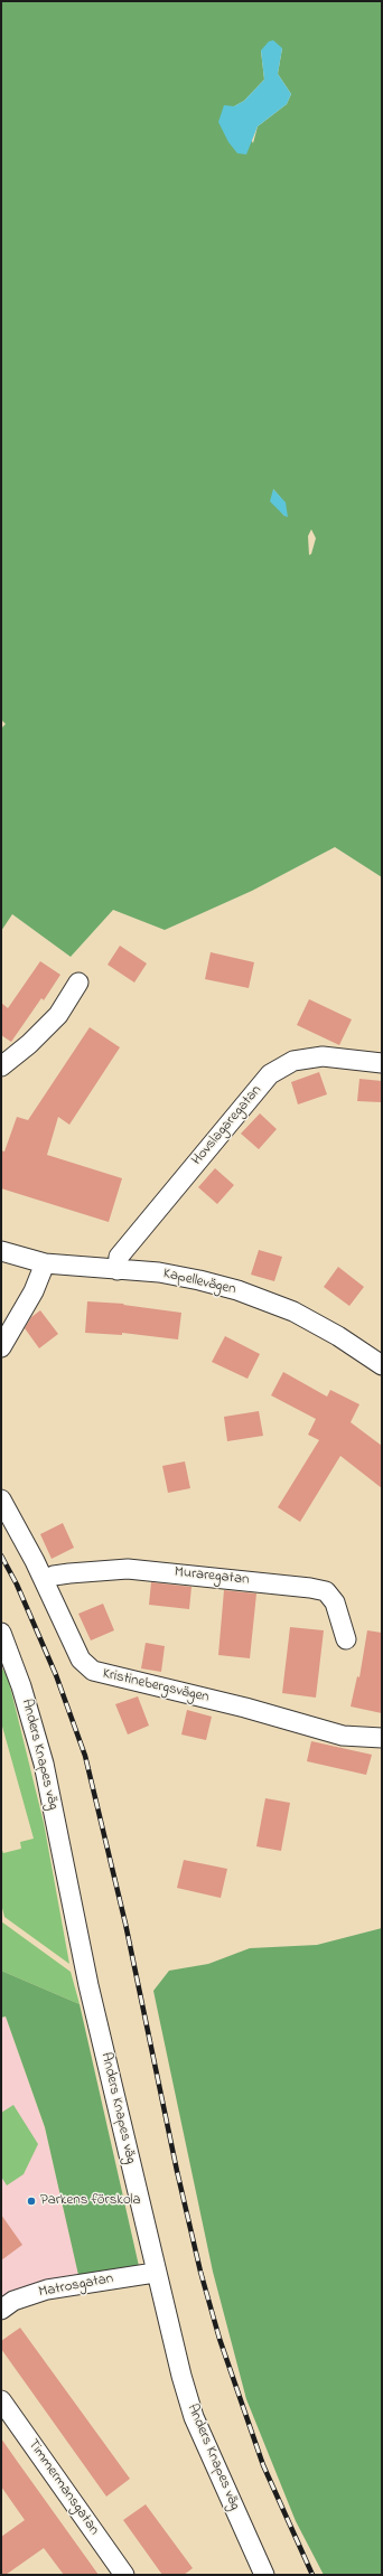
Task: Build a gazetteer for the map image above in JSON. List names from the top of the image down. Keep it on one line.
{"streets":{"street":["Hovslagaregatan","Kapellevägen","Muraregatan","Kristinebergsvägen","Anders Knapes väg","Matrosgatan","Timmermansgatan"]},"crossings":[["Hovslagaregatan","Kapellevägen"],["Muraregatan","Kristinebergsvägen"],["Anders Knapes väg","Matrosgatan"]],"places":["Parkens förskola"]}
